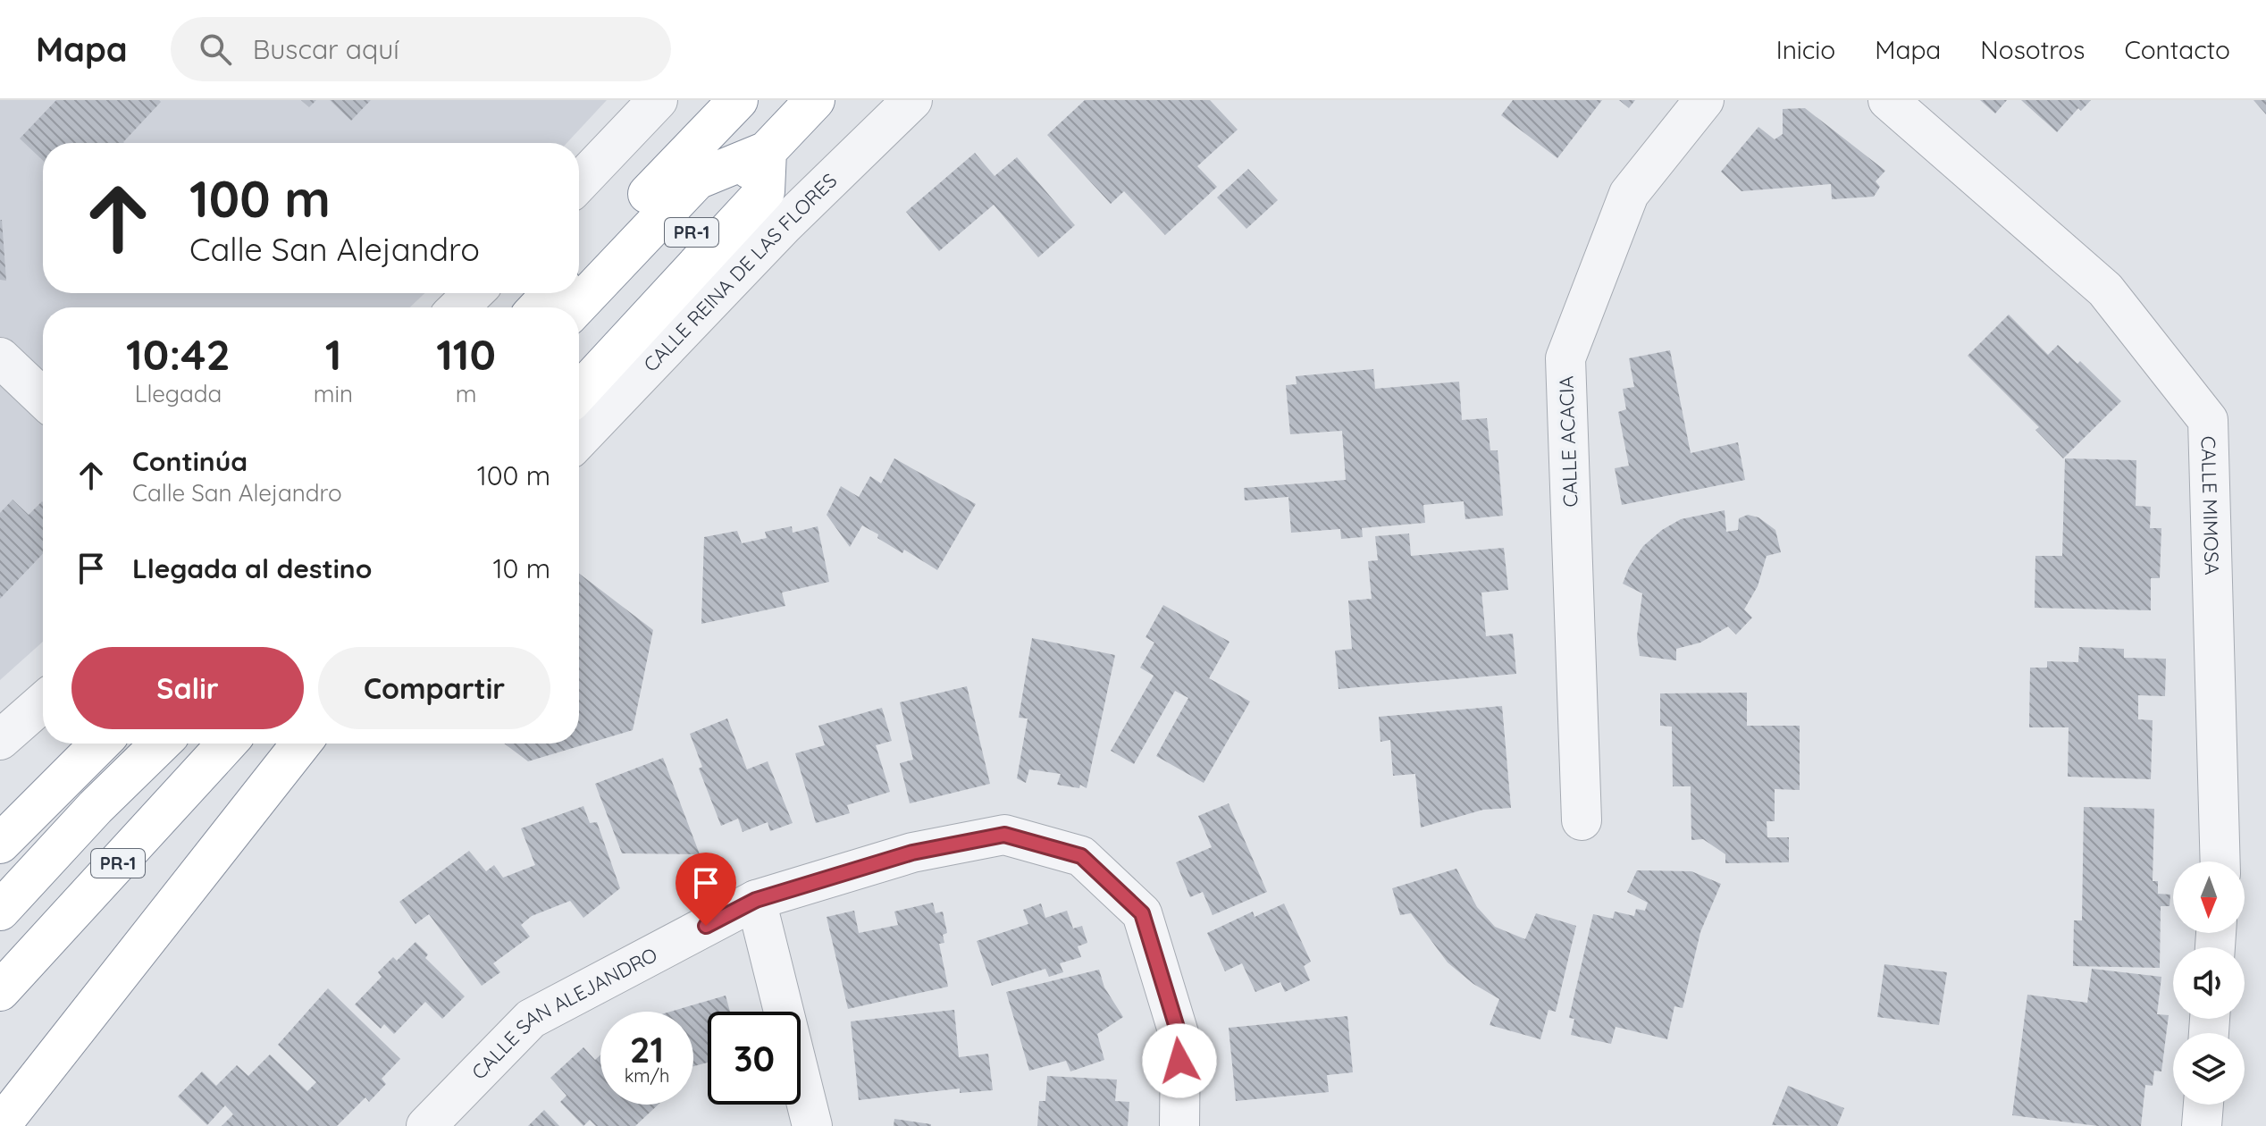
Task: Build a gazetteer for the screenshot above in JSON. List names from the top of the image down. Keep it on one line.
{"streets":{"highway":["PR-1"],"street":["CALLE REINA DE LAS FLORES","CALLE ACACIA","CALLE MIMOSA","CALLE SAN ALEJANDRO"]},"north":"bottom","page":{"header":"Mapa","search":"Buscar aquí","nav":["Inicio","Mapa","Nosotros","Contacto"],"turn":["100 m","Calle San Alejandro"],"eta":["10:42","Llegada","1","min","110","m"],"list":[{"name":"Continúa","note":"Calle San Alejandro","value":"100 m"},{"name":"Llegada al destino","value":"10 m"}],"buttons":["Salir","Compartir"],"speed":"21 km/h","limit":"30"}}
